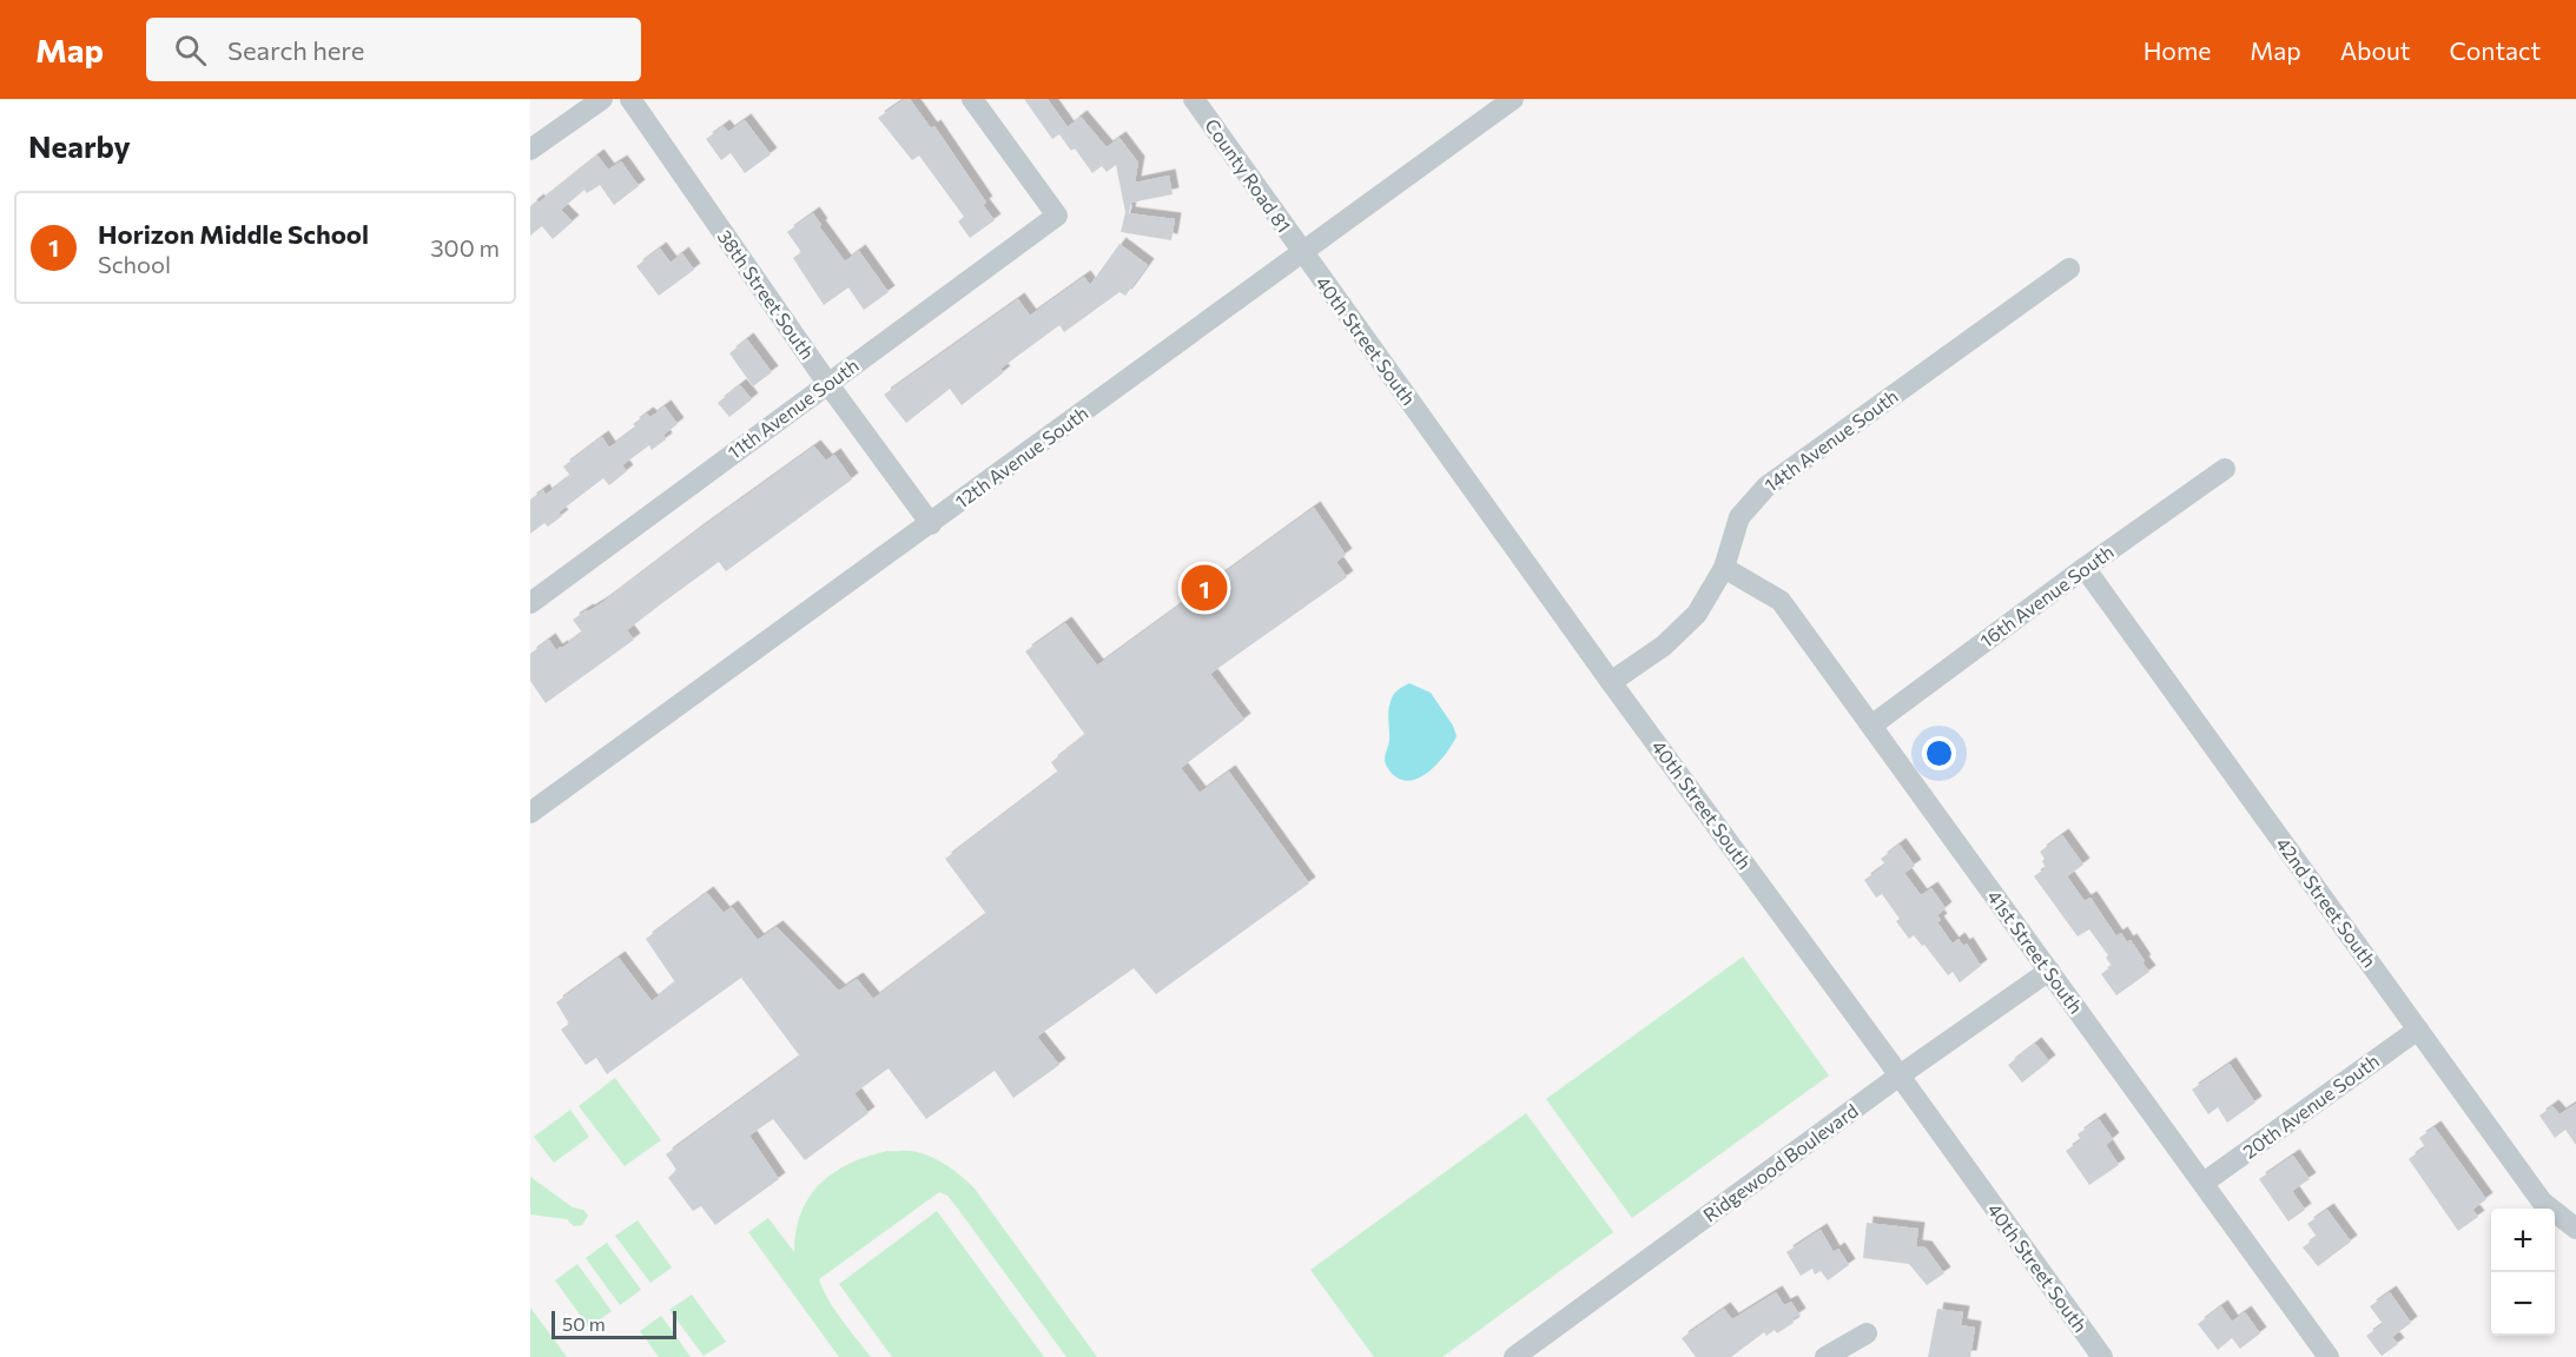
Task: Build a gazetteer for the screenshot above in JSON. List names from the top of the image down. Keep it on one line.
{"streets":{"street":["County Road 81","38th Street South","40th Street South","11th Avenue South","14th Avenue South","12th Avenue South","16th Avenue South","42nd Street South","41st Street South","20th Avenue South","Ridgewood Boulevard"]},"crossings":[["County Road 81","40th Street South"],["County Road 81","12th Avenue South"],["38th Street South","11th Avenue South"],["38th Street South","12th Avenue South"],["40th Street South","14th Avenue South"],["40th Street South","12th Avenue South"],["40th Street South","Ridgewood Boulevard"],["14th Avenue South","41st Street South"],["16th Avenue South","42nd Street South"],["16th Avenue South","41st Street South"],["42nd Street South","20th Avenue South"],["41st Street South","20th Avenue South"],["41st Street South","Ridgewood Boulevard"]],"scale_bar":"50 m","page":{"header":"Map","search":"Search here","nav":["Home","Map","About","Contact"],"heading":"Nearby","list":[{"mark":"1","name":"Horizon Middle School","note":"School","value":"300 m"}],"pins":"1","map_buttons":["+","−"],"scale":"50 m"}}
